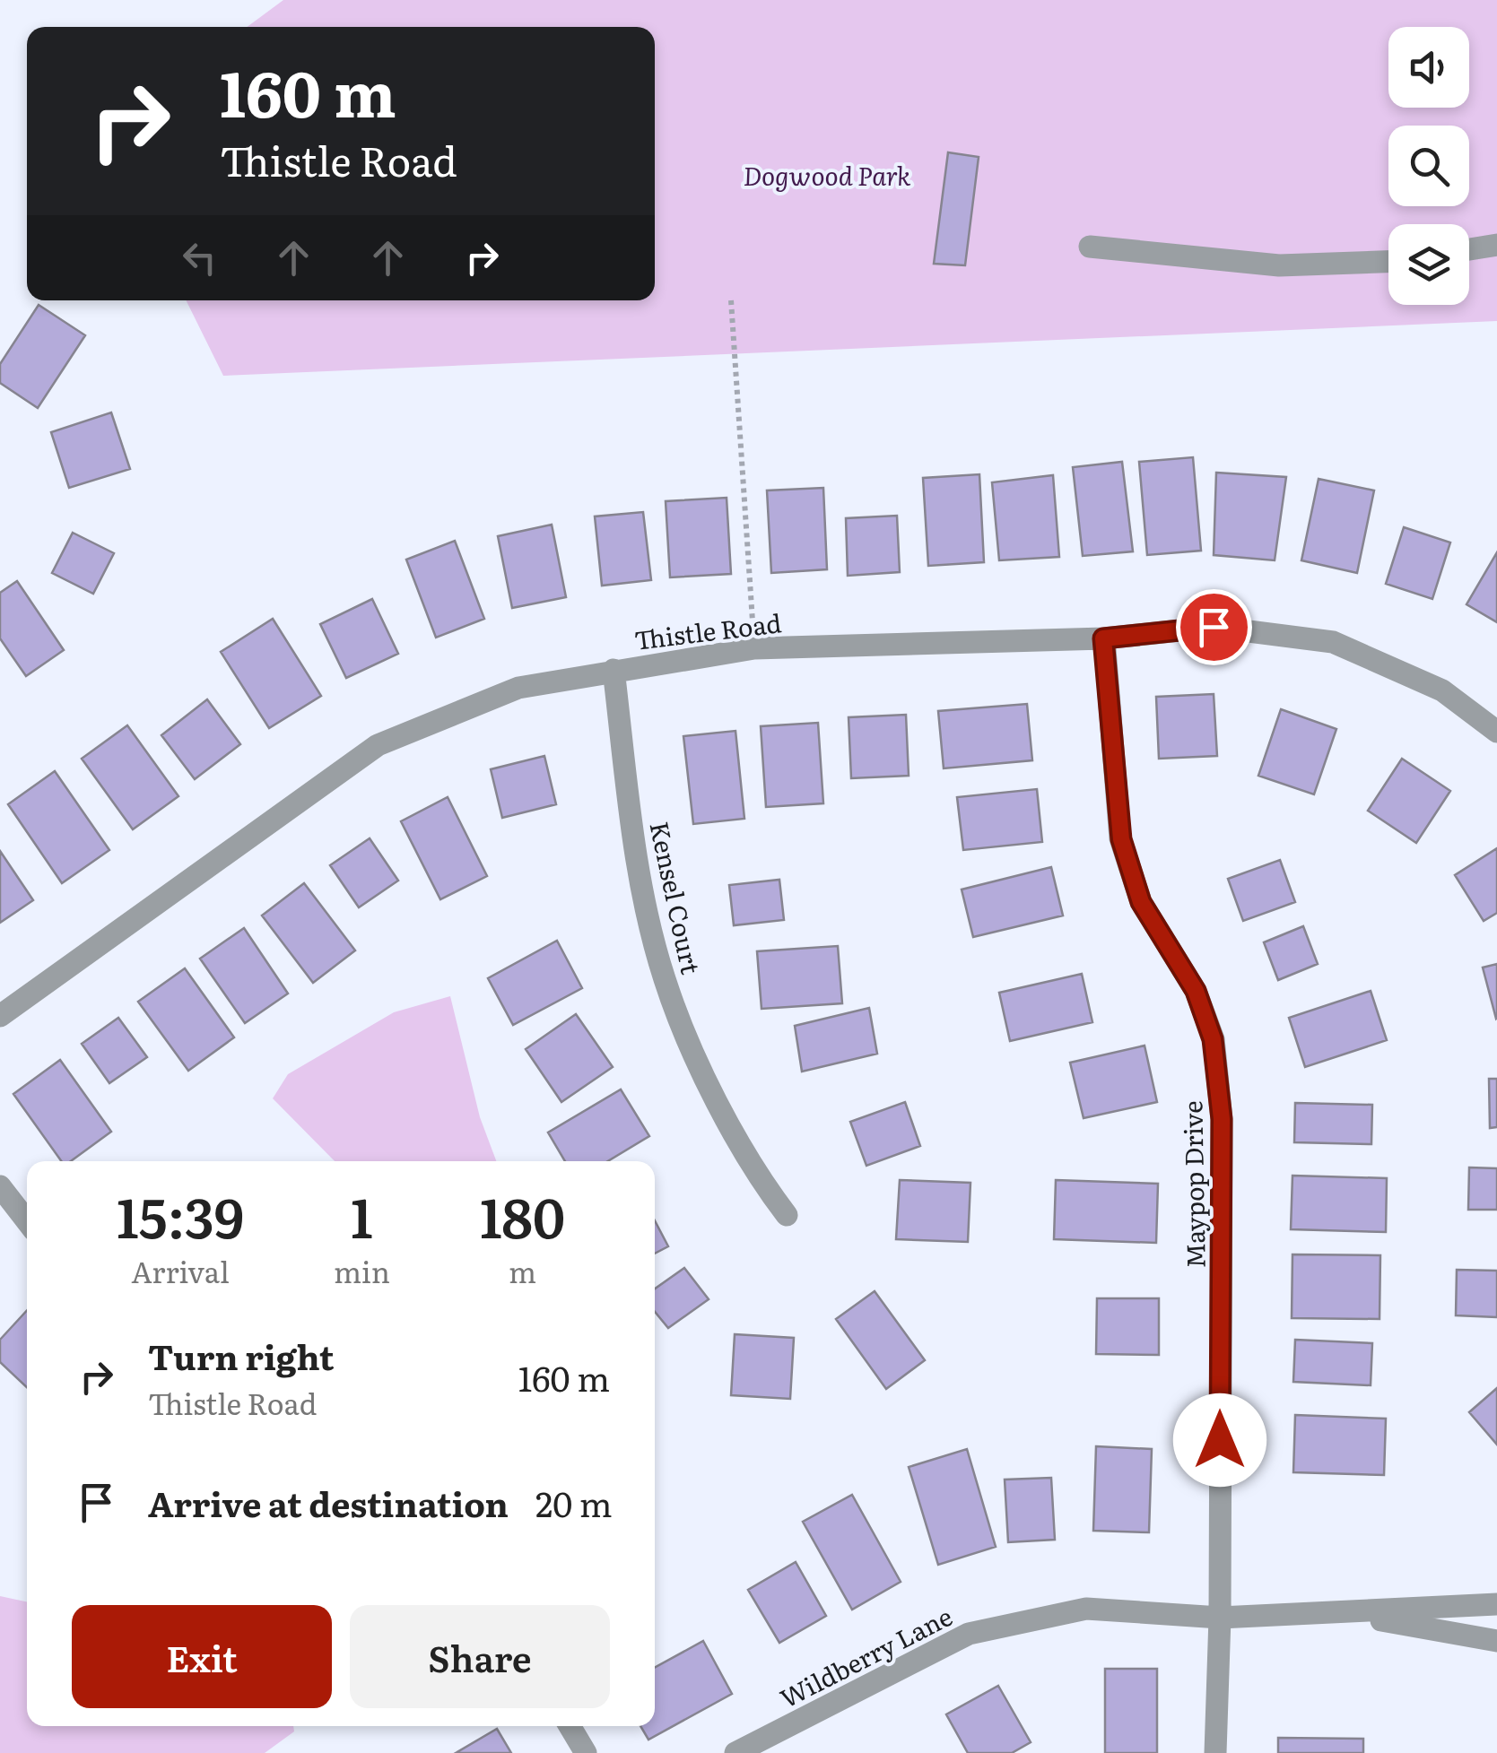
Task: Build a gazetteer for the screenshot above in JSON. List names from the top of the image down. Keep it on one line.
{"streets":{"street":["Thistle Road","Kensel Court","Maypop Drive","Wildberry Lane"]},"crossings":[["Thistle Road","Kensel Court"],["Thistle Road","Maypop Drive"],["Maypop Drive","Wildberry Lane"]],"parks":["Dogwood Park"],"page":{"turn":["160 m","Thistle Road"],"eta":["15:39","Arrival","1","min","180","m"],"list":[{"name":"Turn right","note":"Thistle Road","value":"160 m"},{"name":"Arrive at destination","value":"20 m"}],"buttons":["Exit","Share"]}}
